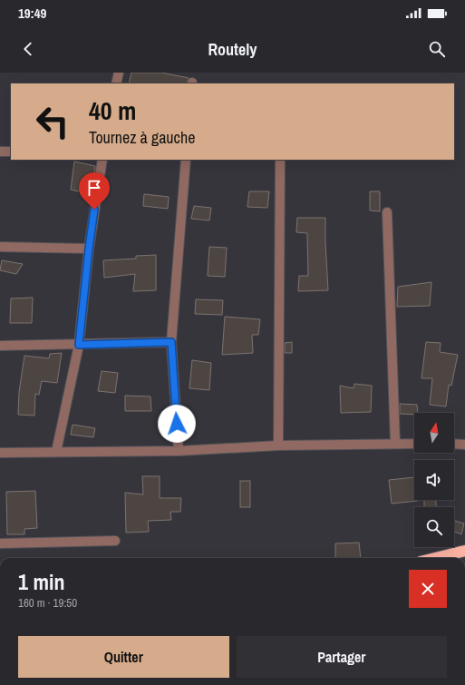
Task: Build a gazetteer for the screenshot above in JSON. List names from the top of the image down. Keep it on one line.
{"north":"top","page":{"status":"19:49","header":"Routely","turn":["40 m","Tournez à gauche"],"heading":["1 min","160 m · 19:50"],"buttons":["Quitter","Partager"]}}
